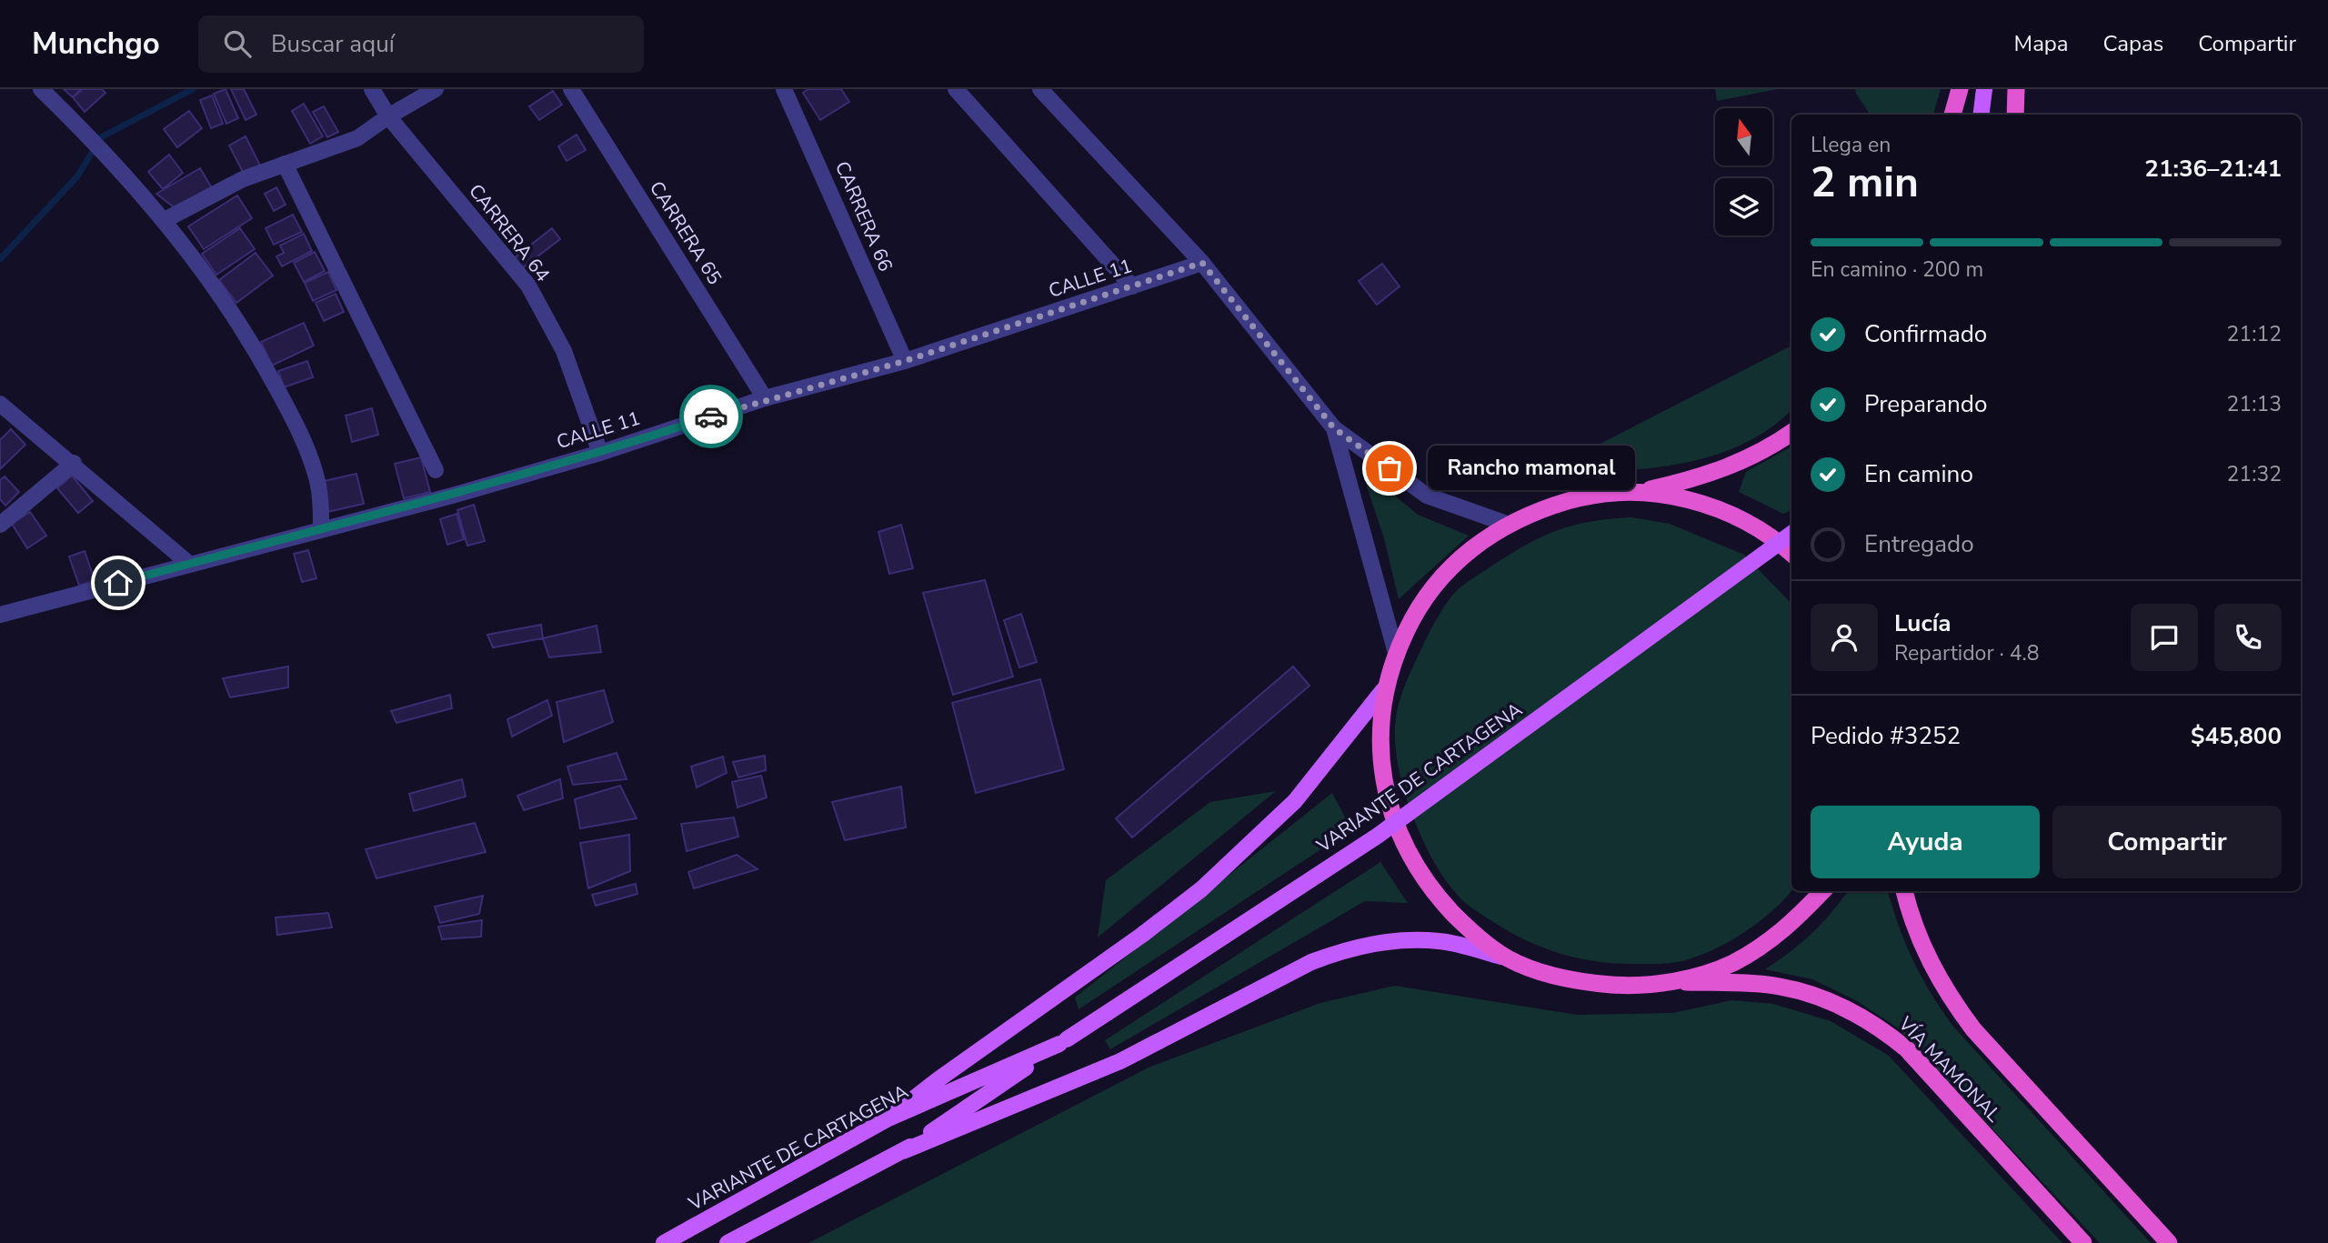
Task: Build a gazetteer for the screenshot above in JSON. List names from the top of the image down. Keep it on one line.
{"streets":{"highway":["VÍA MAMONAL"],"main road":["VARIANTE DE CARTAGENA"],"street":["CARRERA 66","CARRERA 64","CARRERA 65","CALLE 11"]},"crossings":[["CARRERA 66","CALLE 11"],["CARRERA 64","CALLE 11"],["CARRERA 65","CALLE 11"]],"places":["Rancho mamonal"],"north":"top","page":{"header":"Munchgo","search":"Buscar aquí","nav":["Mapa","Capas","Compartir"],"heading":["2 min","Llega en","21:36–21:41"],"panel":["Lucía","Repartidor · 4.8","Pedido #3252","$45,800"],"bar":"En camino · 200 m","list":[["Confirmado","21:12"],["Preparando","21:13"],["En camino","21:32"],"Entregado"],"bubble":"Rancho mamonal","buttons":["Ayuda","Compartir"]}}
